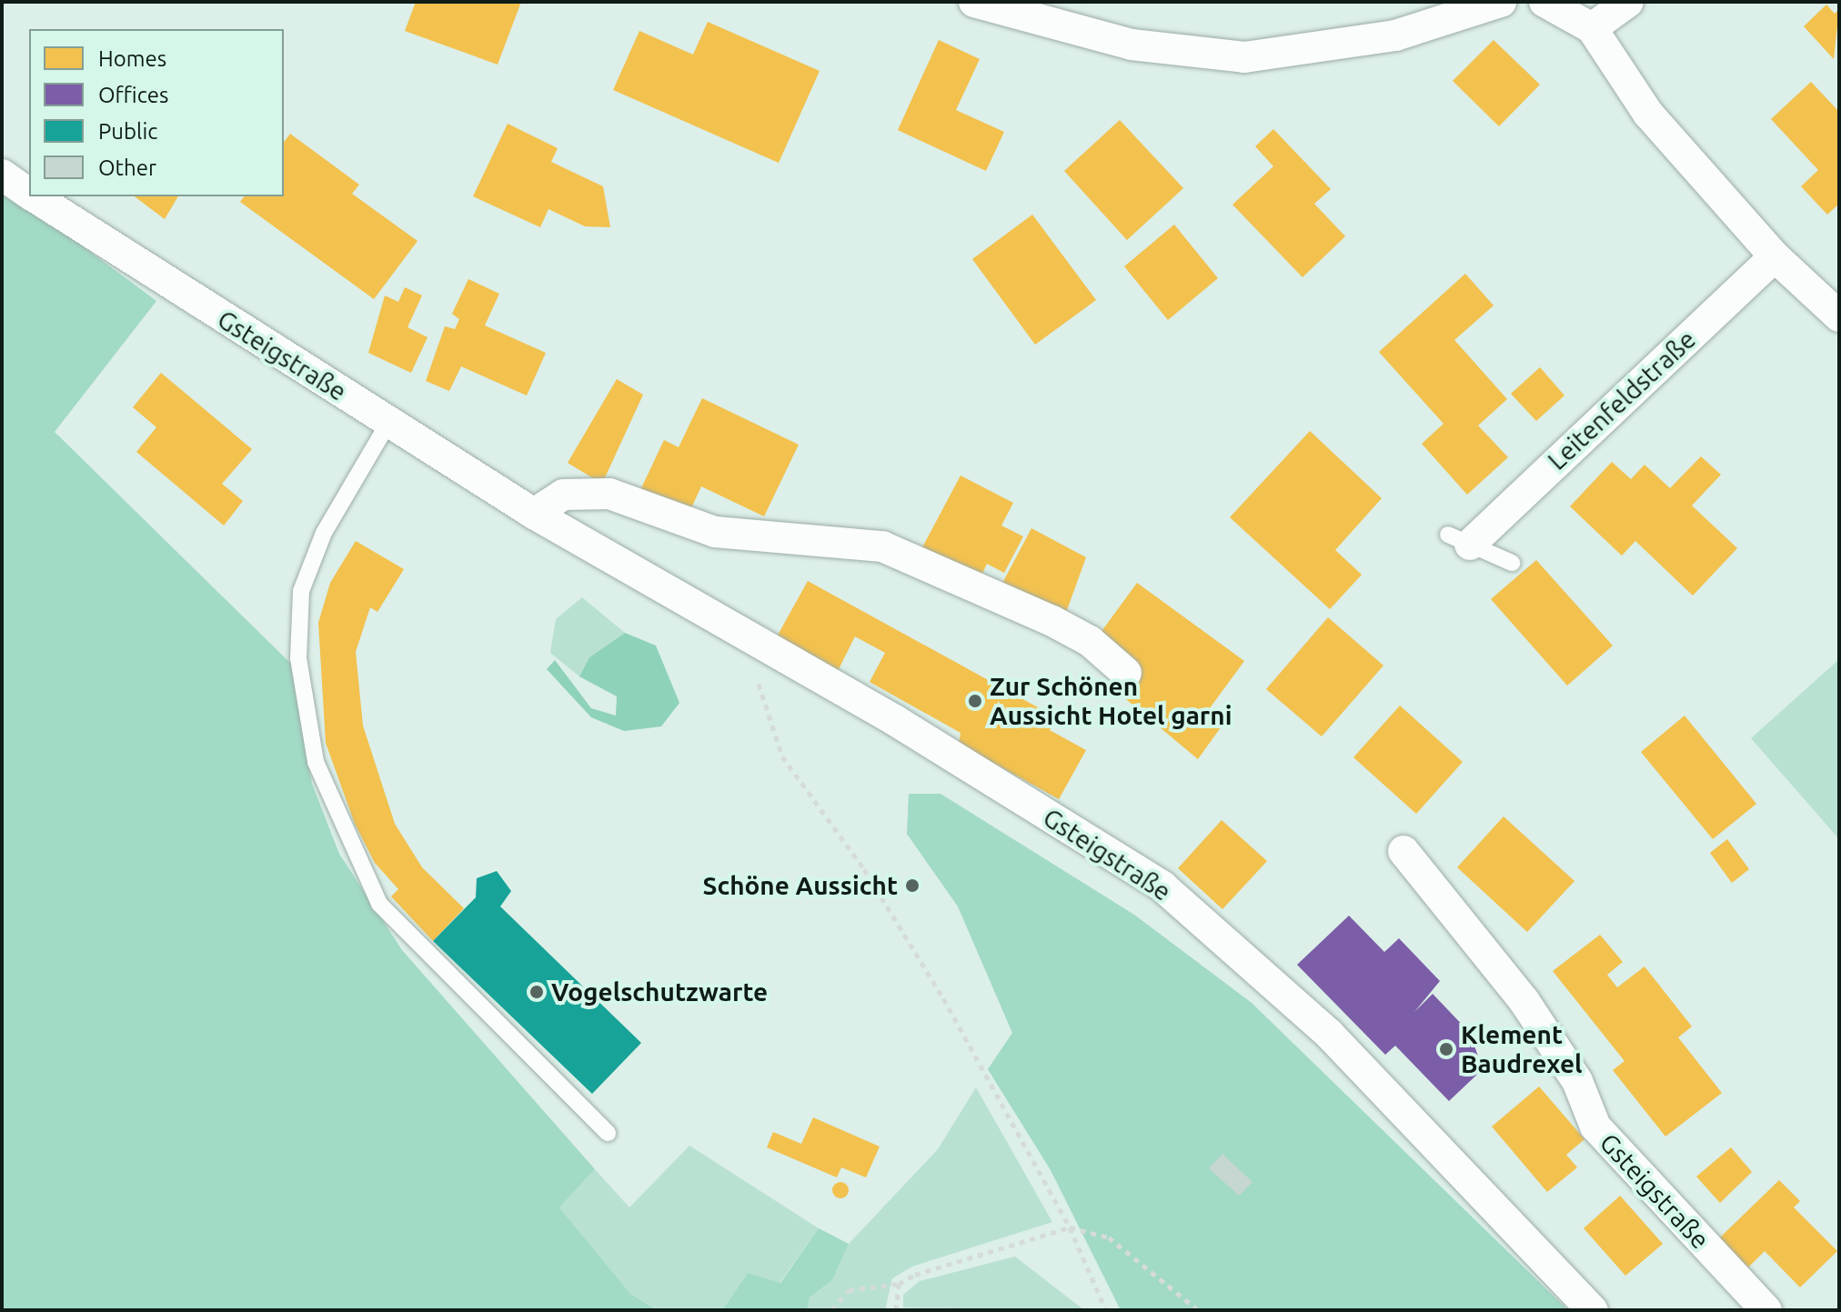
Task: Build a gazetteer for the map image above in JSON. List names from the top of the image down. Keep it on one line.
{"streets":{"street":["Gsteigstraße","Leitenfeldstraße"]},"places":["Zur Schönen Aussicht Hotel garni","Schöne Aussicht","Vogelschutzwarte","Klement Baudrexel"],"legend":["Homes","Offices","Public","Other"]}
